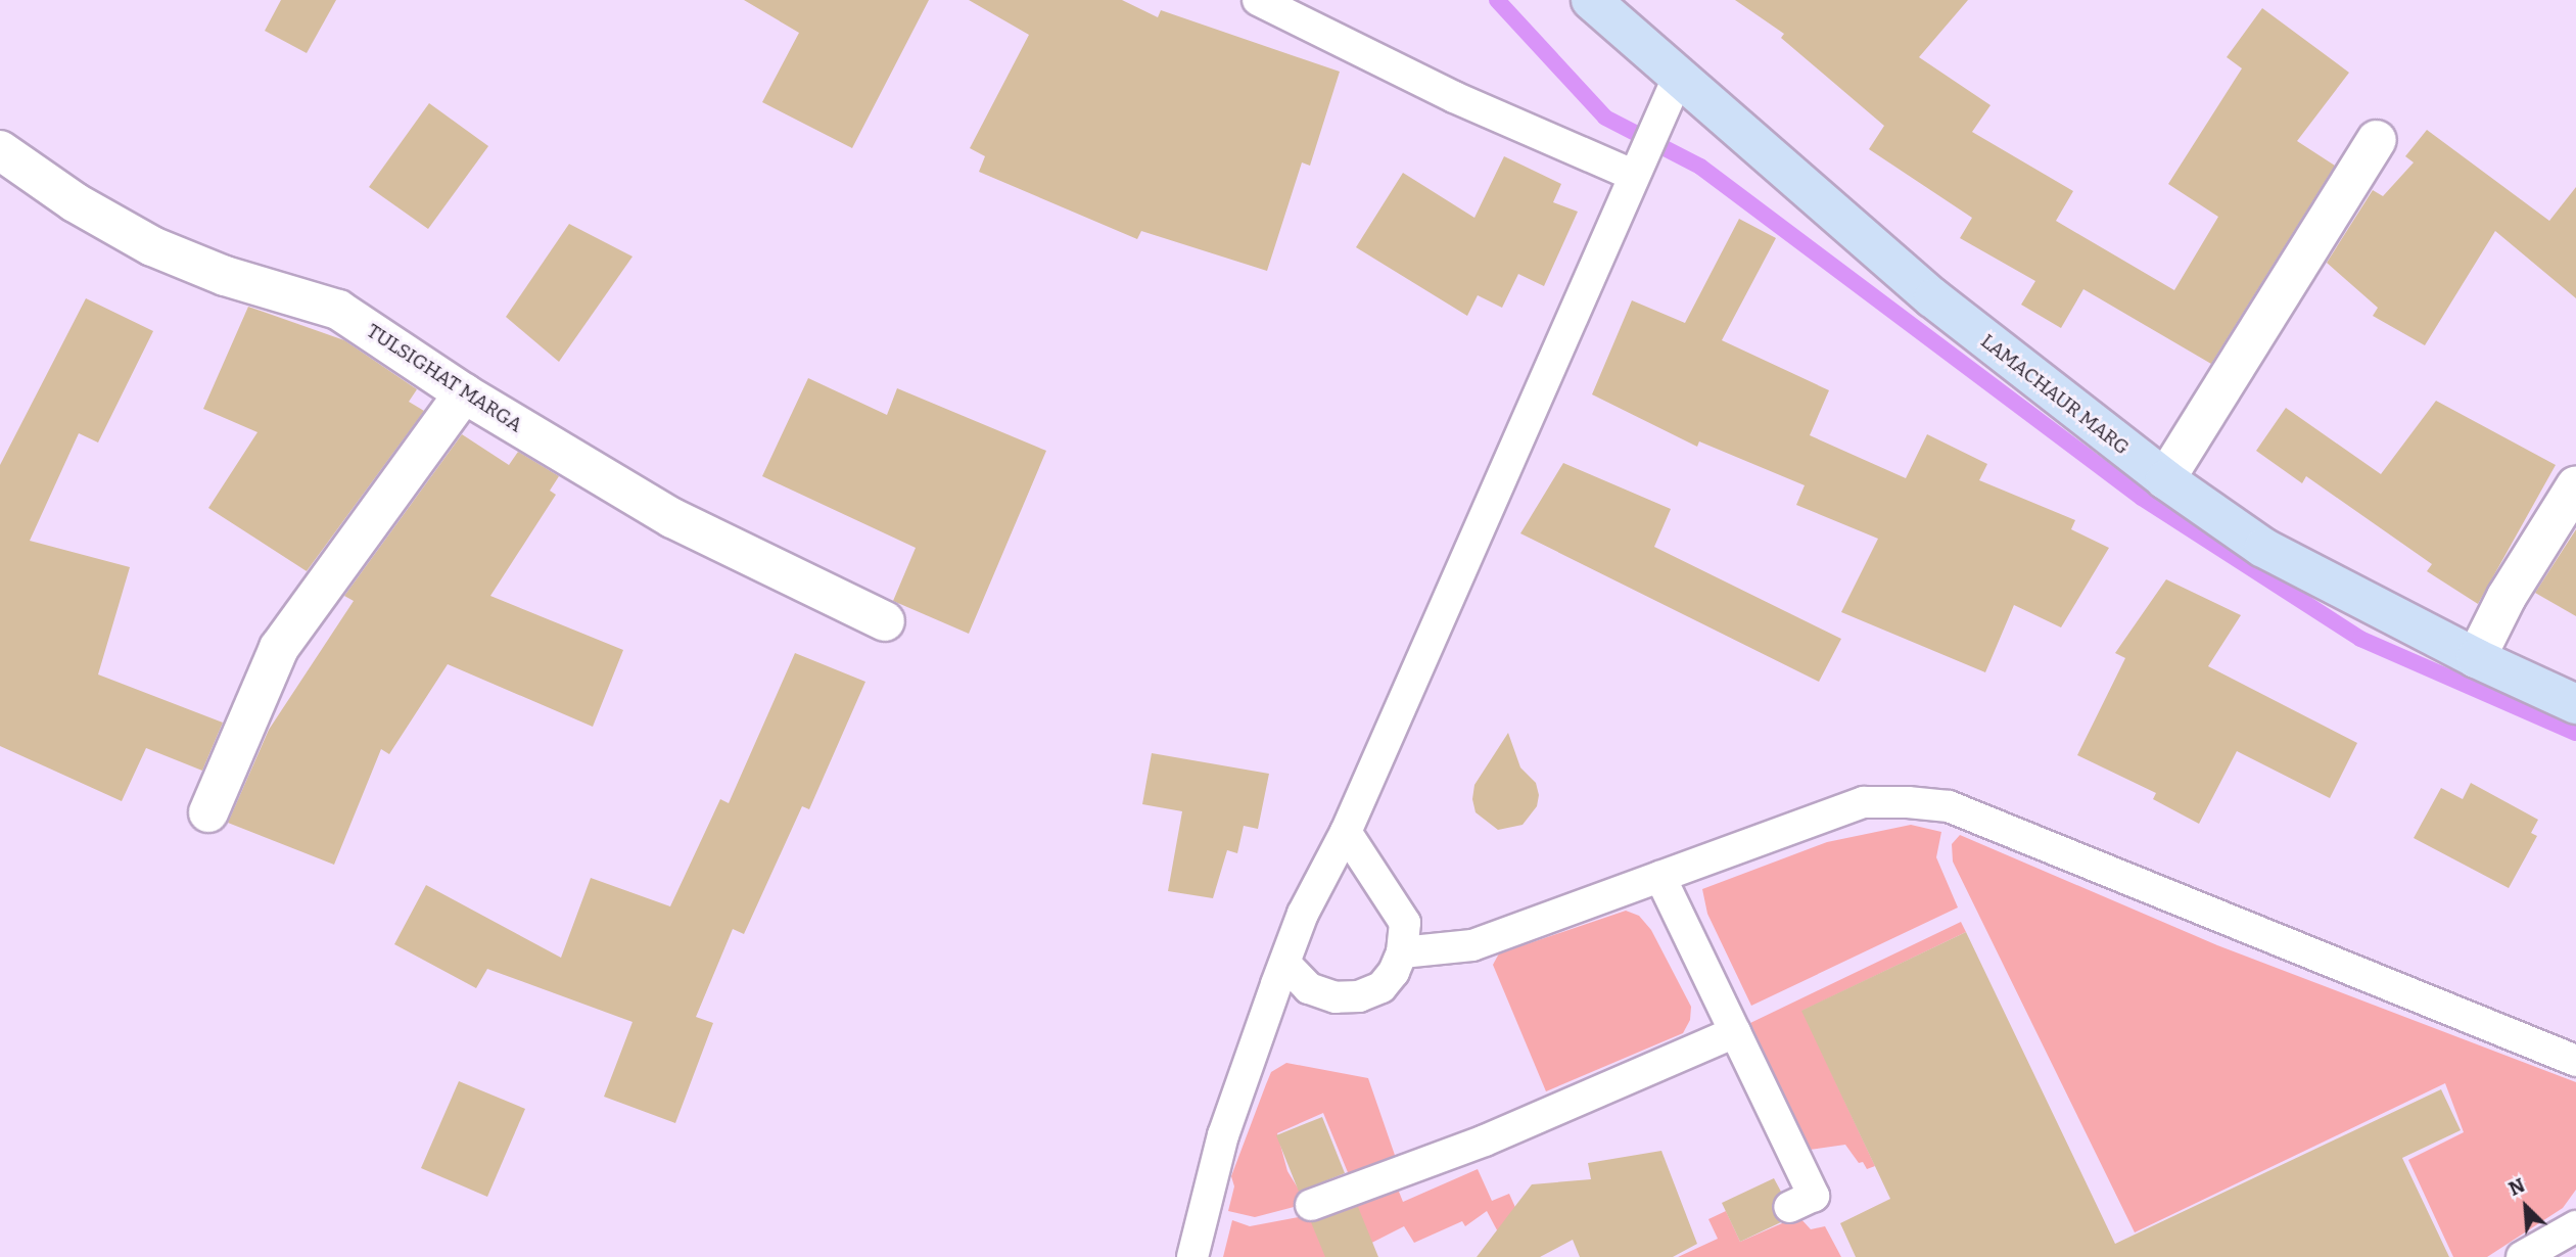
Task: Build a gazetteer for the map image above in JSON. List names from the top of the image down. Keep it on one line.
{"streets":{"main road":["LAMACHAUR MARG"],"street":["TULSIGHAT MARGA"]},"north":"top left"}
